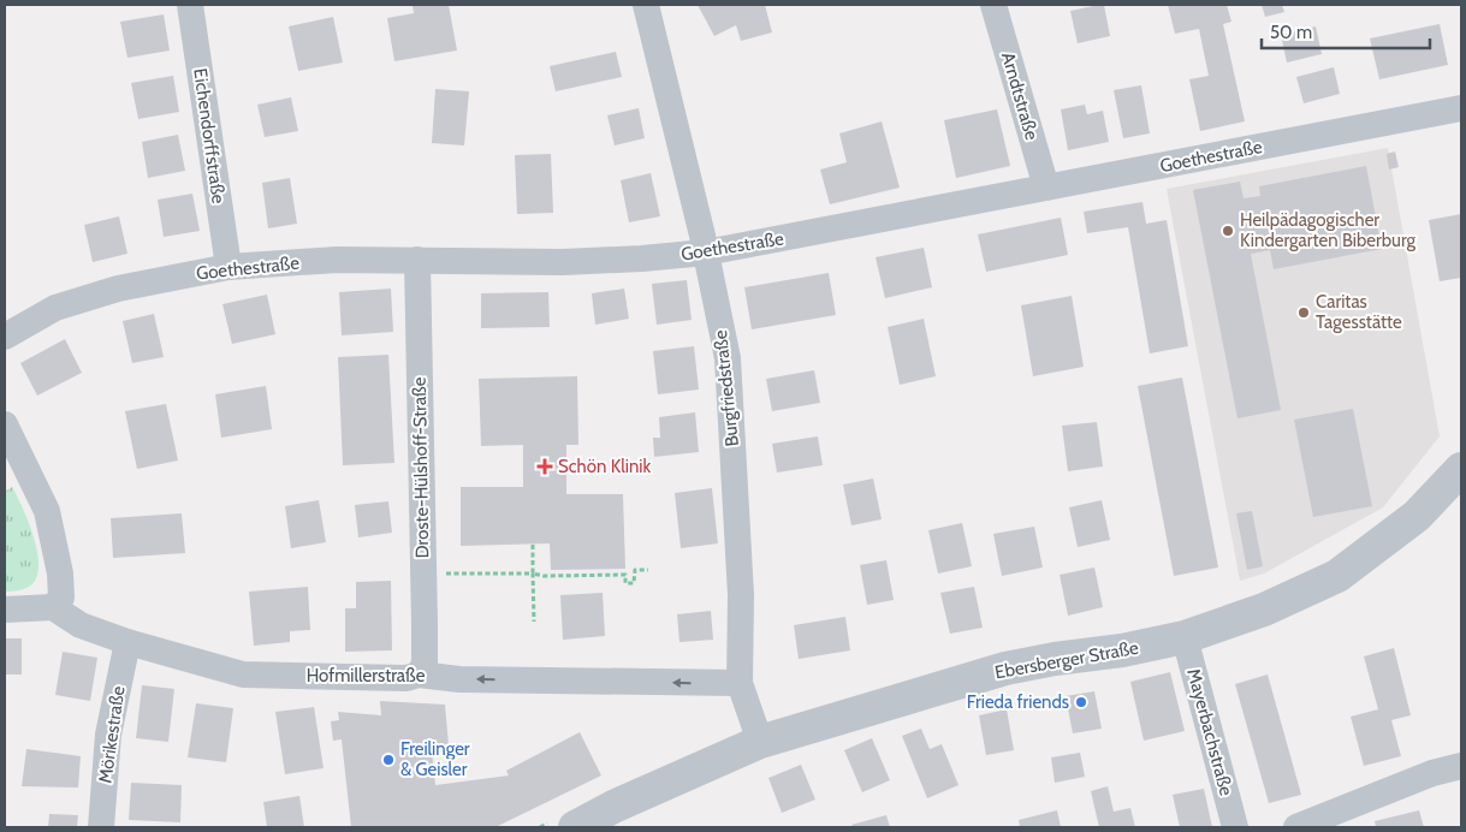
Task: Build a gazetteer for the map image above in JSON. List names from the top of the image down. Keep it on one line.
{"streets":{"street":["Arndtstraße","Eichendorffstraße","Goethestraße","Burgfriedstraße","Droste-Hülshoff-Straße","Ebersberger Straße","Hofmillerstraße","Mayerbachstraße","Mörikestraße"]},"crossings":[["Arndtstraße","Goethestraße"],["Eichendorffstraße","Goethestraße"],["Goethestraße","Burgfriedstraße"],["Goethestraße","Droste-Hülshoff-Straße"],["Burgfriedstraße","Ebersberger Straße"],["Burgfriedstraße","Hofmillerstraße"],["Droste-Hülshoff-Straße","Hofmillerstraße"],["Ebersberger Straße","Mayerbachstraße"],["Hofmillerstraße","Mörikestraße"]],"one_way":["Hofmillerstraße"],"places":{"other":["Heilpädagogischer Kindergarten Biberburg","Caritas Tagesstätte","Frieda friends","Freilinger & Geisler"],"health":["Schön Klinik"]},"scale_bar":"50 m"}
